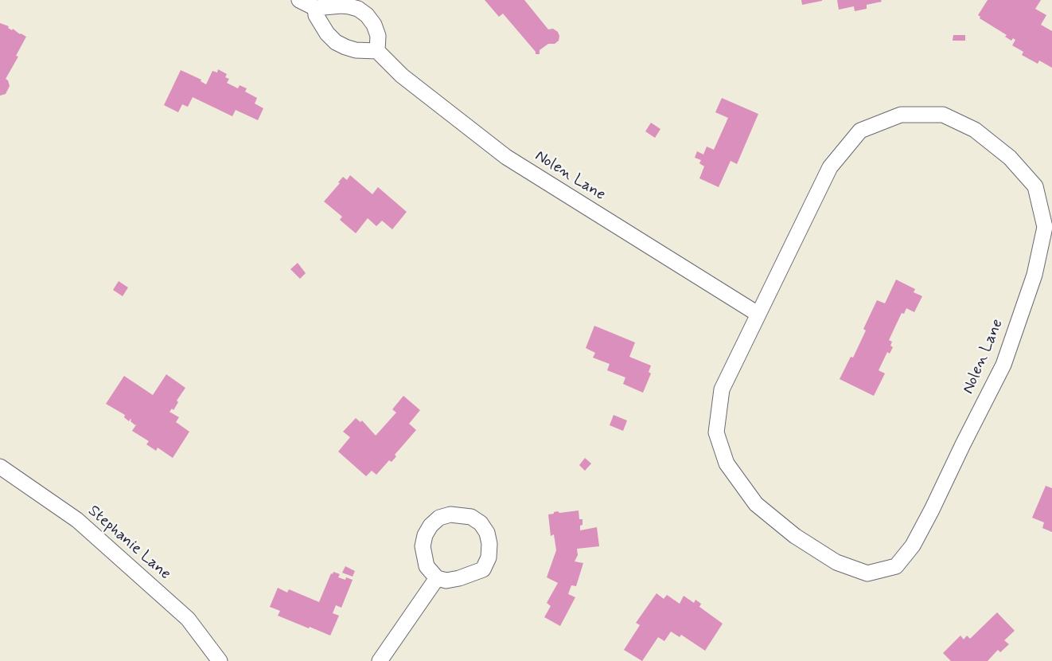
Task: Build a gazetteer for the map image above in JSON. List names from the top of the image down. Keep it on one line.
{"streets":{"street":["Nolen Lane","Stephanie Lane"]}}
